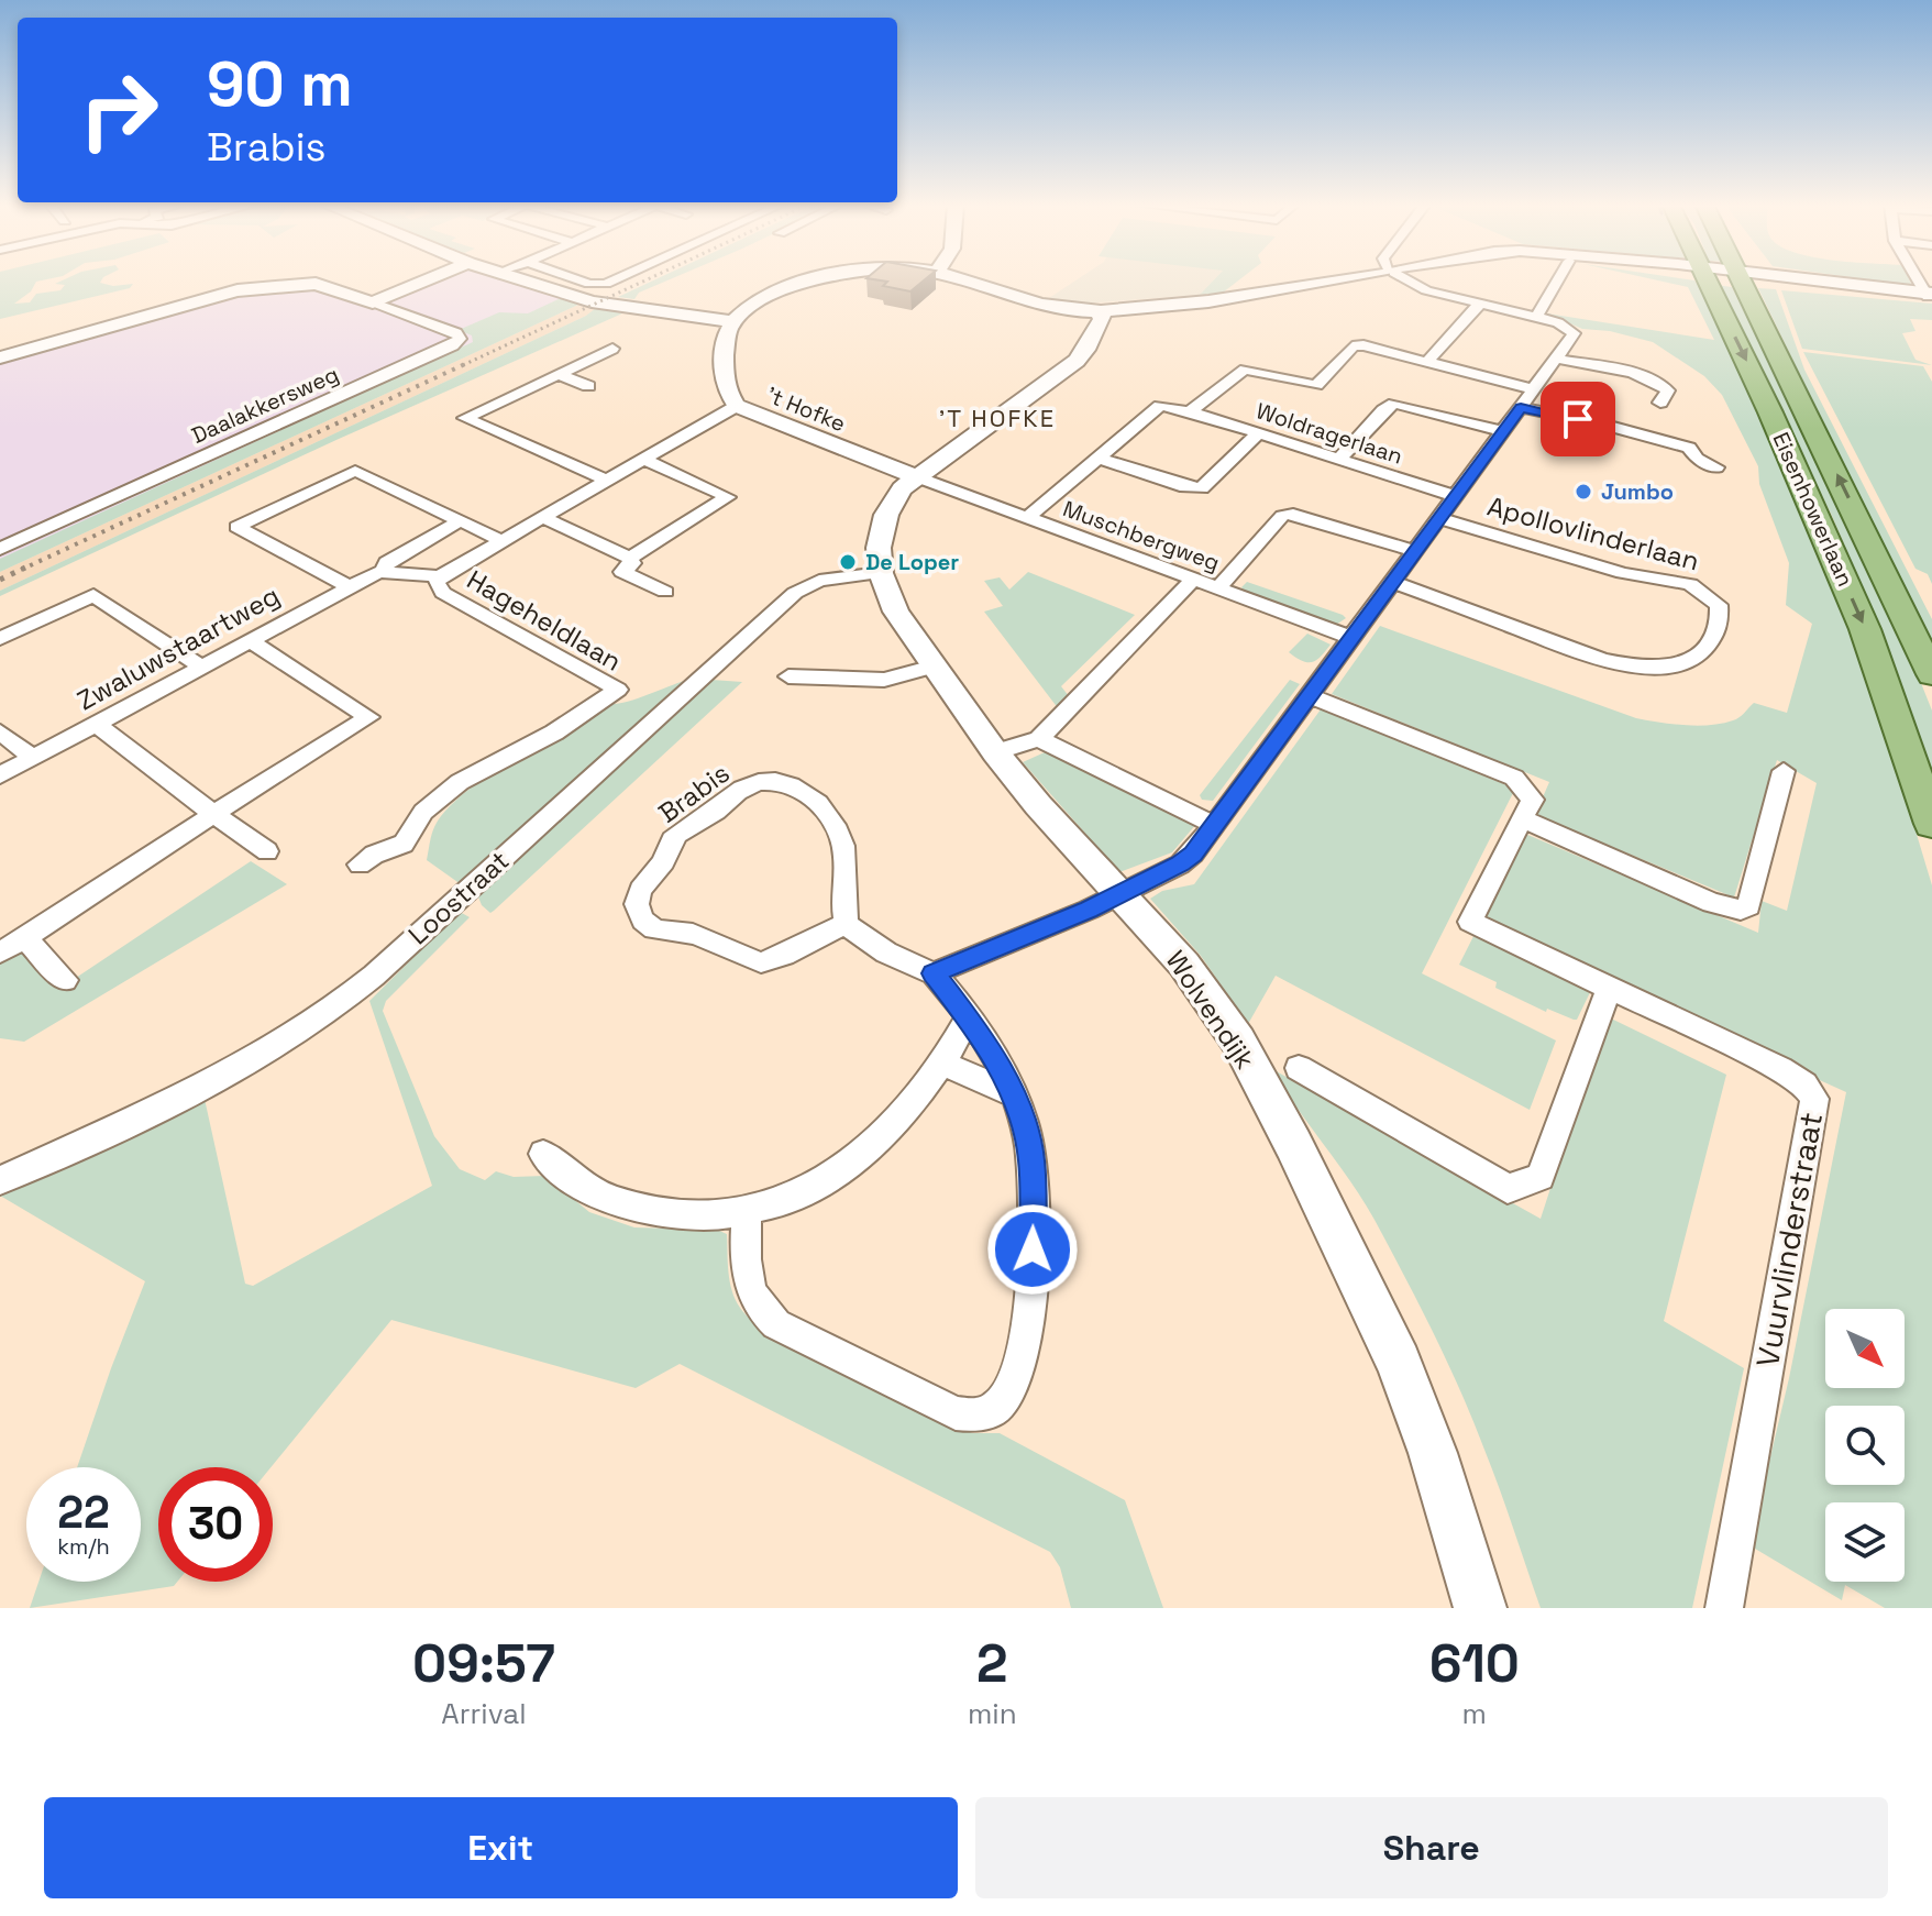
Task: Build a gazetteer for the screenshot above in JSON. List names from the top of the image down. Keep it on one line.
{"streets":{"main road":["Eisenhowerlaan"],"street":["Daalakkersweg","'t Hofke","Woldragerlaan","Apollovlinderlaan","Muschbergweg","Hageheldlaan","Zwaluwstaartweg","Brabis","Loostraat","Wolvendijk","Vuurvlinderstraat"]},"crossings":[["'t Hofke","Muschbergweg"],["'t Hofke","Hageheldlaan"],["'t Hofke","Wolvendijk"],["Muschbergweg","Wolvendijk"],["Loostraat","Wolvendijk"]],"districts":["'T HOFKE"],"places":["Jumbo","De Loper"],"north":"bottom right","page":{"turn":["90 m","Brabis"],"speed":"22 km/h","limit":"30","eta":["09:57","Arrival","2","min","610","m"],"buttons":["Exit","Share"]}}
